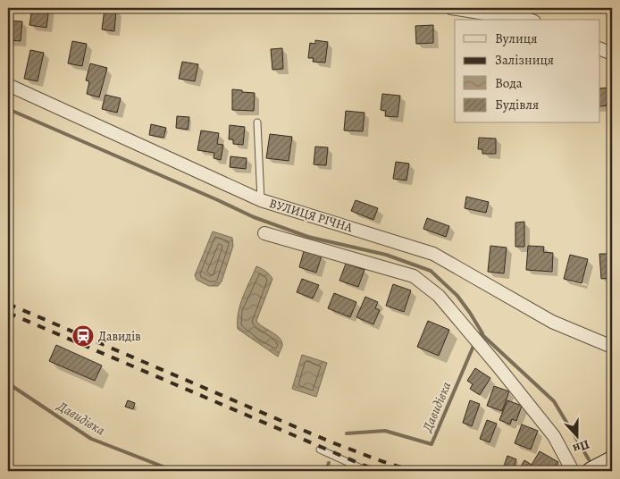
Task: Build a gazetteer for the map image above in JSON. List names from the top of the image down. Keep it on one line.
{"streets":{"street":["ВУЛИЦЯ РІЧНА"]},"water":["Давидівка"],"places":{"station":["Давидів"]},"legend":["Вулиця","Залізниця","Вода","Будівля"],"north":"bottom"}
